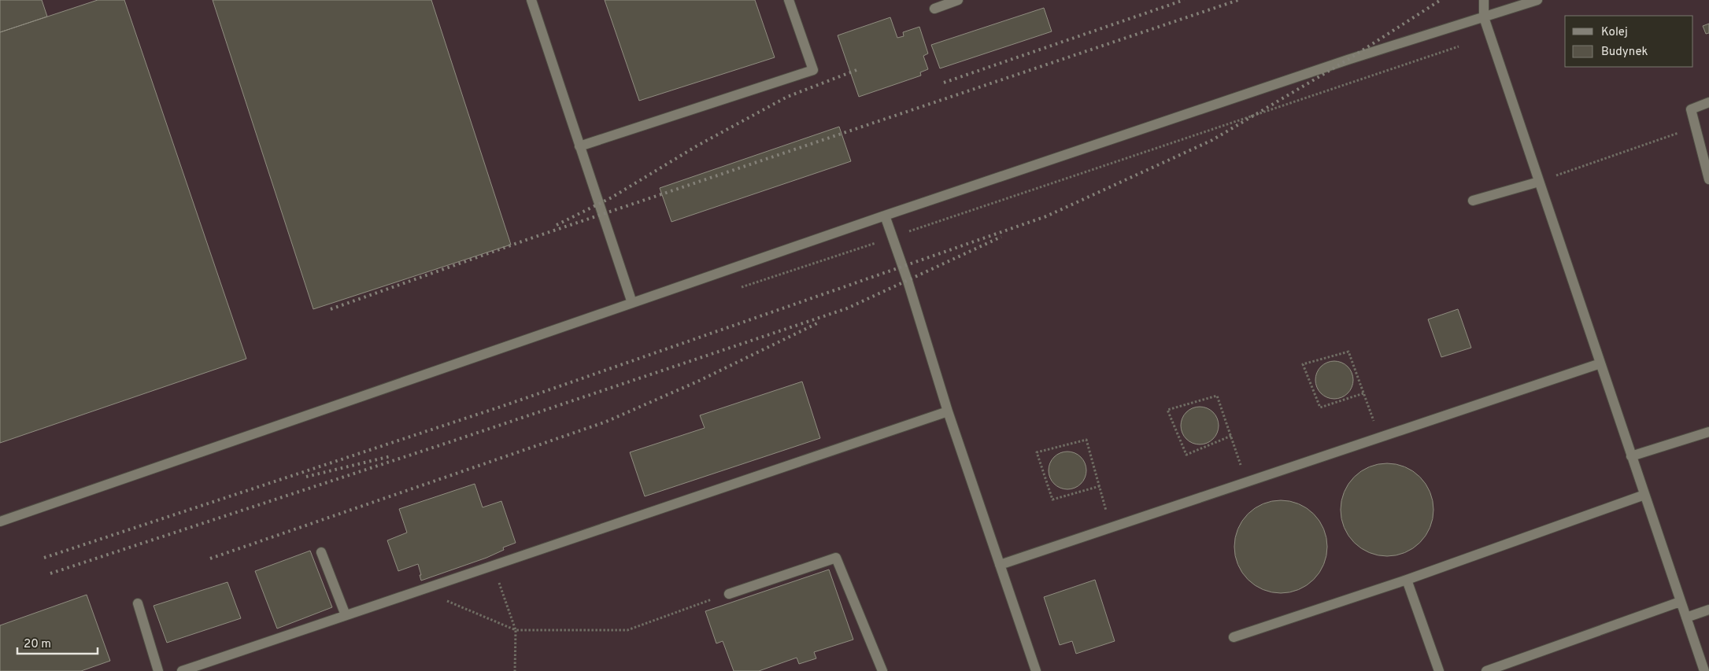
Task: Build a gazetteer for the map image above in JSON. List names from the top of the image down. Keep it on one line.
{"legend":["Kolej","Budynek"],"scale_bar":"20 m"}
